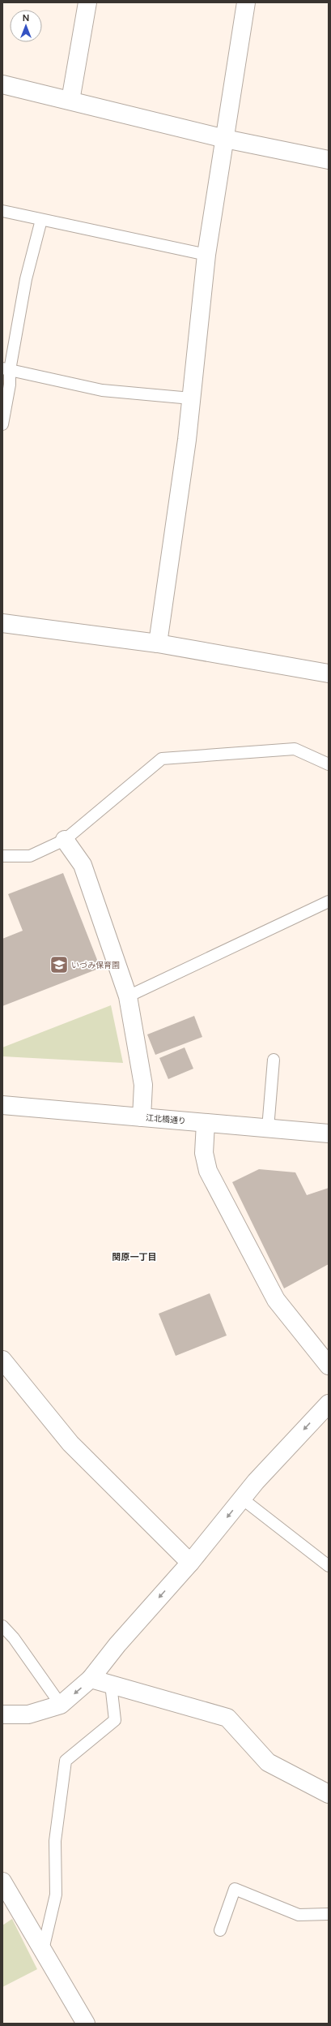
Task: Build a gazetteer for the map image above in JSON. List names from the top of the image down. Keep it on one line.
{"streets":{"street":["江北橋通り"]},"districts":["関原一丁目"],"places":{"school or university":["いづみ保育園"]},"north":"top"}
